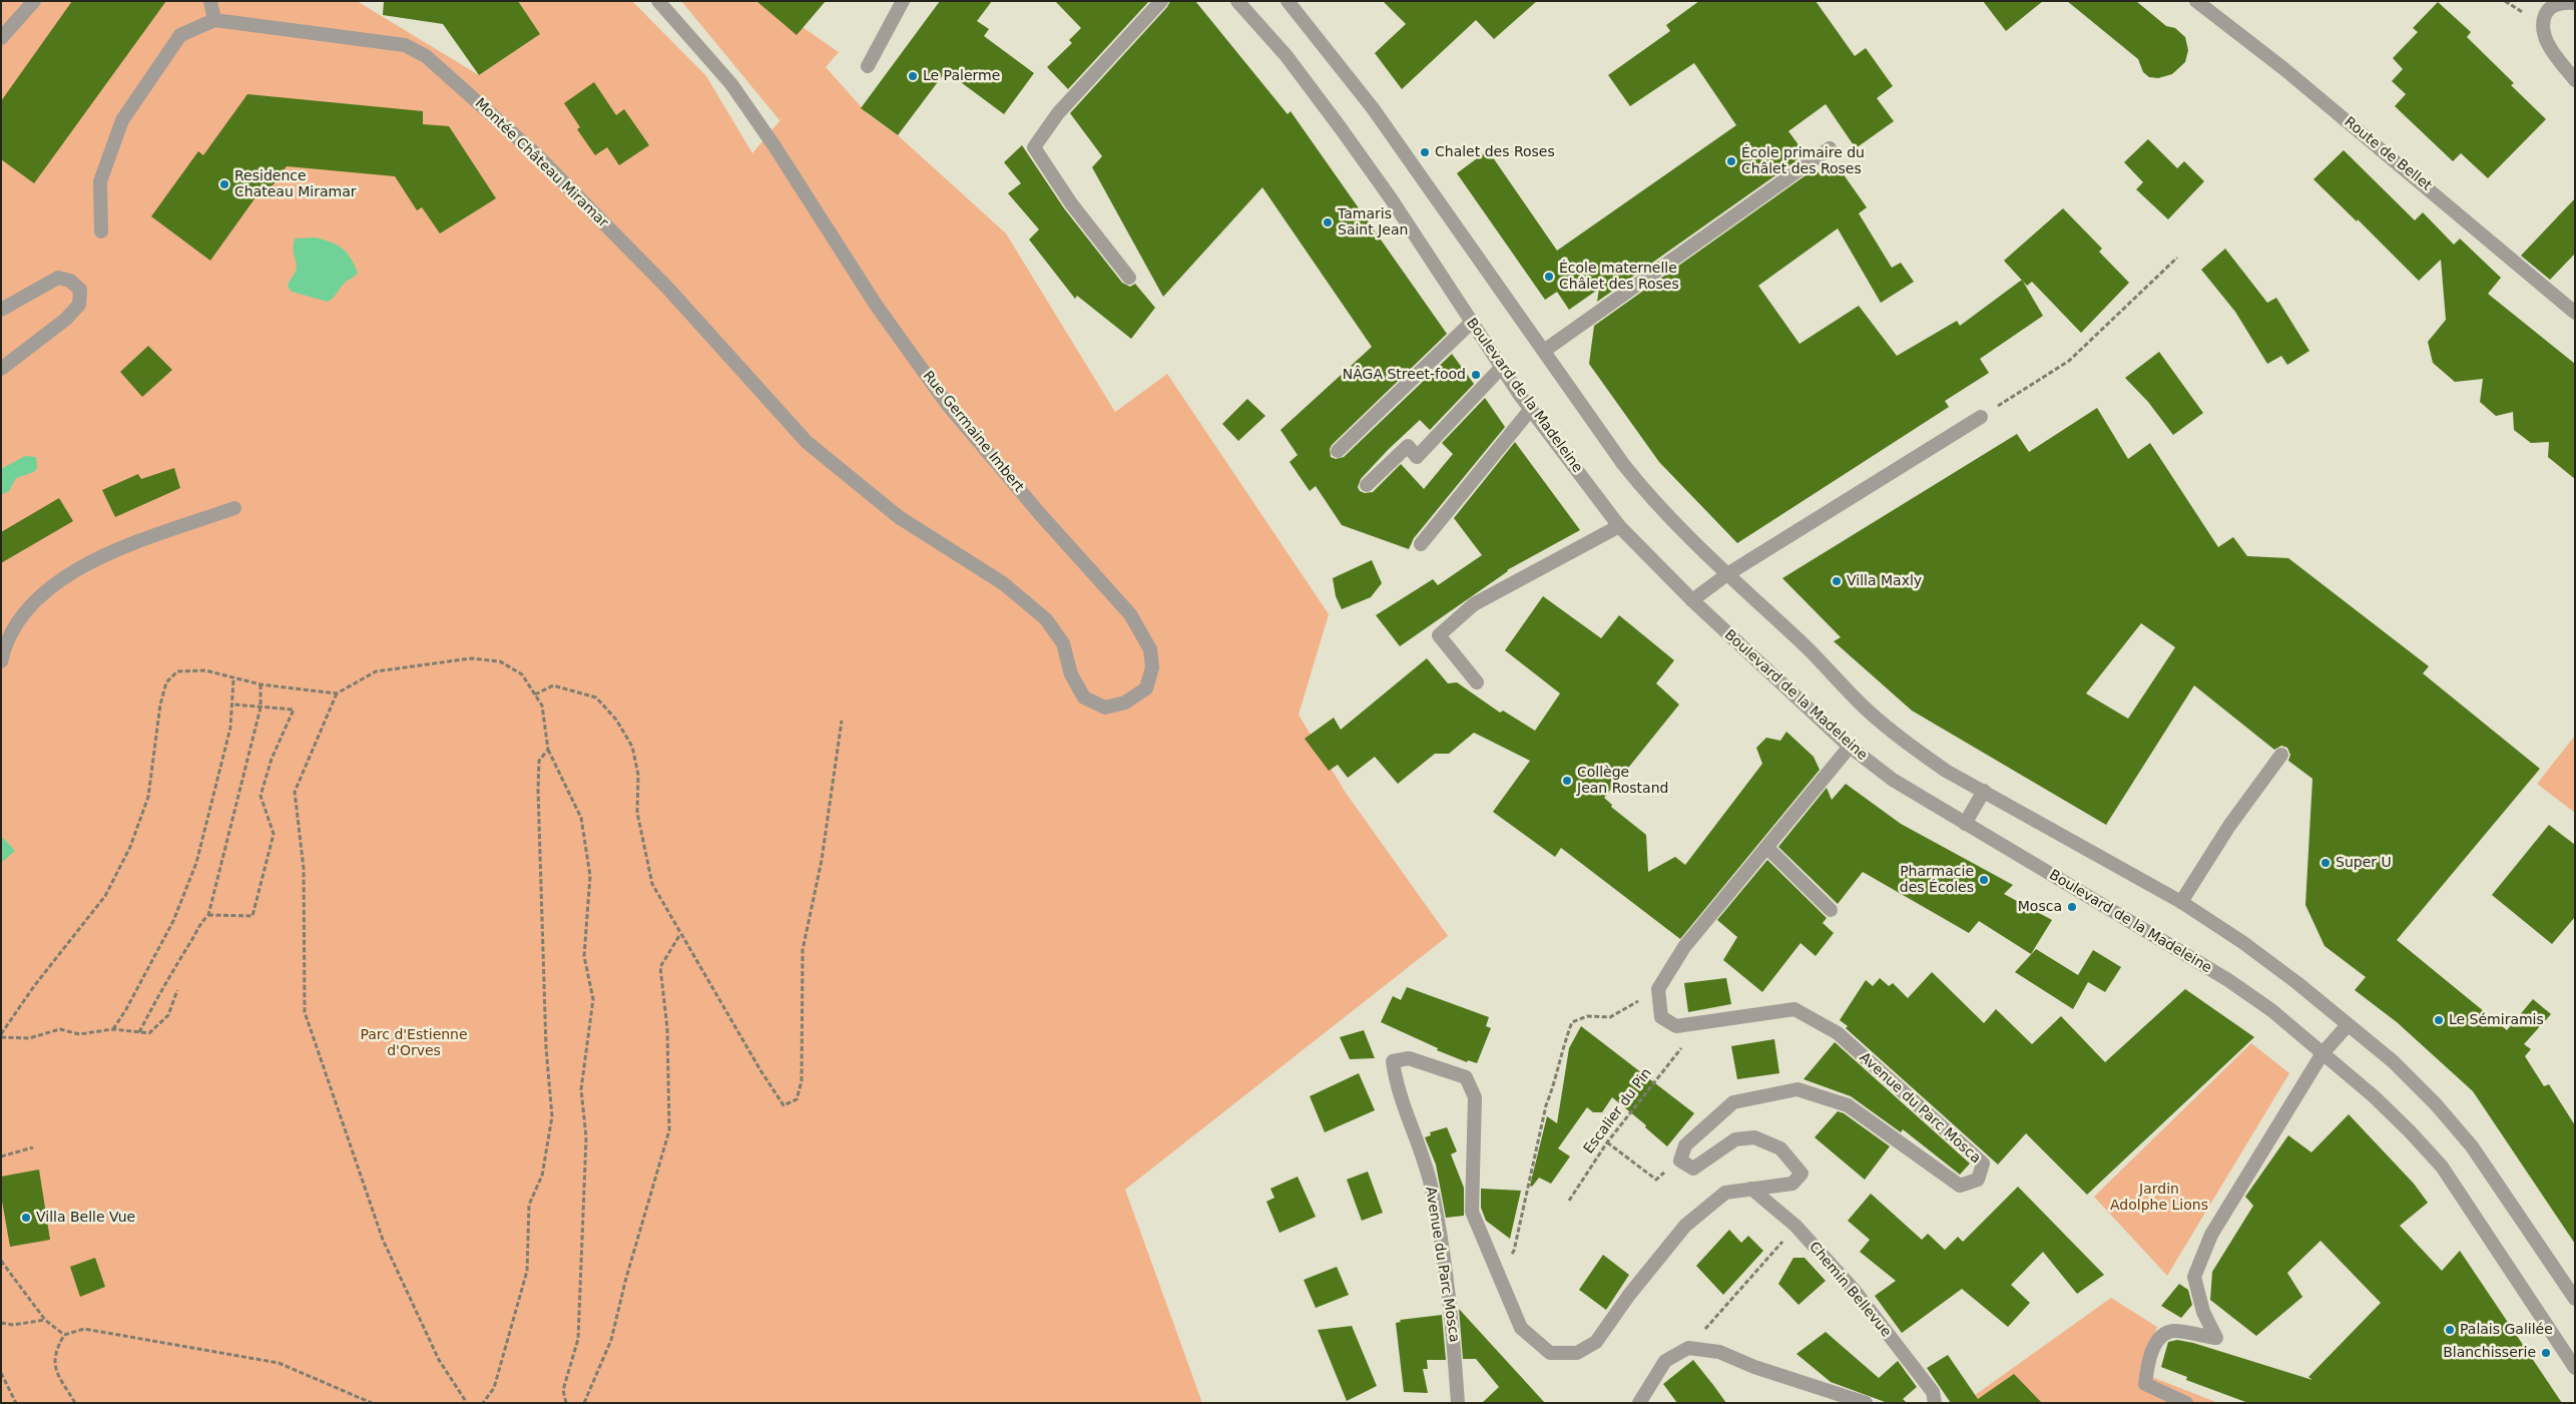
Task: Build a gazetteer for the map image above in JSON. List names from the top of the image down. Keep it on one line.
{"streets":{"street":["Route de Bellet","Montée Château Miramar","Boulevard de la Madeleine","Rue Germaine Imbert","Avenue du Parc Mosca","Chemin Bellevue"],"path":["Escalier du Pin"]},"crossings":[["Montée Château Miramar","Rue Germaine Imbert"],["Avenue du Parc Mosca","Chemin Bellevue"]],"parks":["Parc d'Estienne d'Orves","Jardin Adolphe Lions"],"places":["Le Palerme","Chalet des Roses","École primaire du Châlet des Roses","Residence Chateau Miramar","Tamaris Saint Jean","École maternelle Châlet des Roses","NÂGA Street-food","Villa Maxly","Collège Jean Rostand","Super U","Pharmacie des Écoles","Mosca","Le Sémiramis","Villa Belle Vue","Palais Galilée","Blanchisserie"]}
